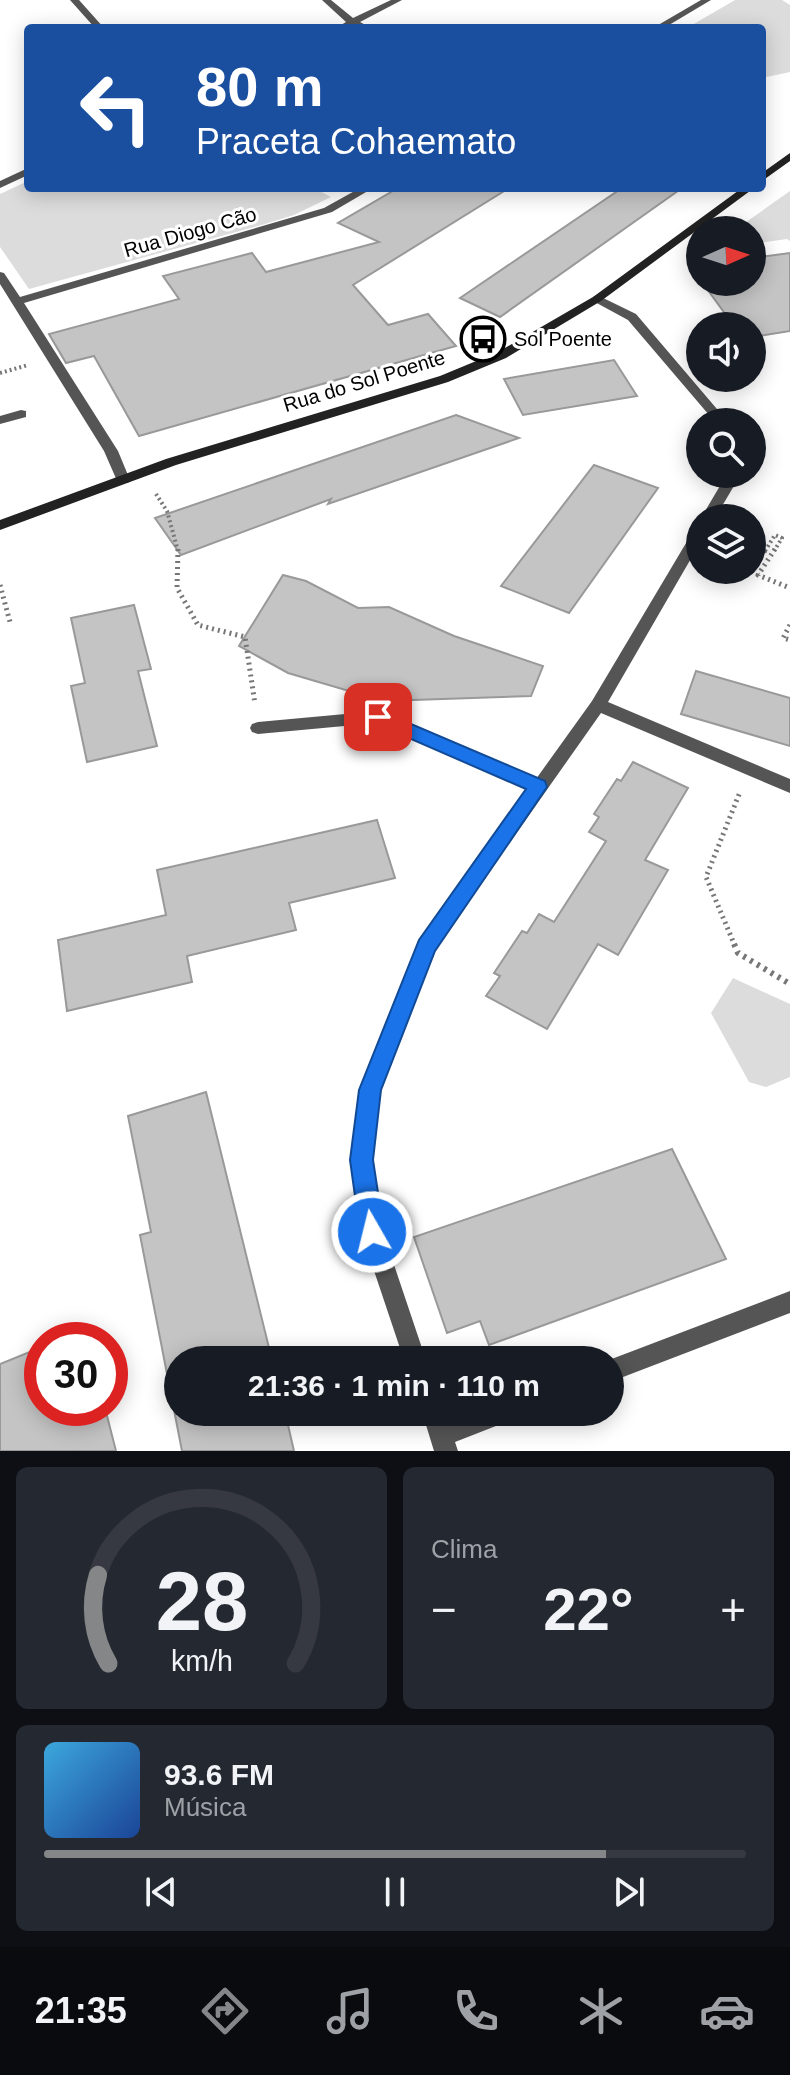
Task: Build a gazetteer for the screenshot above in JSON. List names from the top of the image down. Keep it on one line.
{"streets":{"street":["Rua Diogo Cão","Rua do Sol Poente"]},"places":{"bus stop":["Sol Poente"]},"north":"right","page":{"turn":["80 m","Praceta Cohaemato"],"limit":"30","trip":"21:36 · 1 min · 110 m","tile":"Clima","heat":["−","22°","+"],"song":["93.6 FM","Música"],"tabs":"21:35","gauge":["28","km/h"]}}
